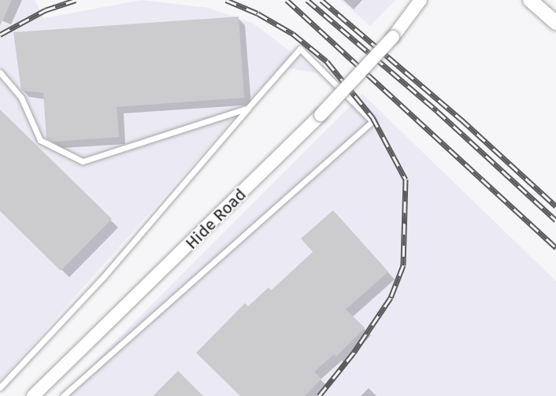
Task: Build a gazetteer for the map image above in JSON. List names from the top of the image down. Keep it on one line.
{"streets":{"street":["Hide Road"]}}
